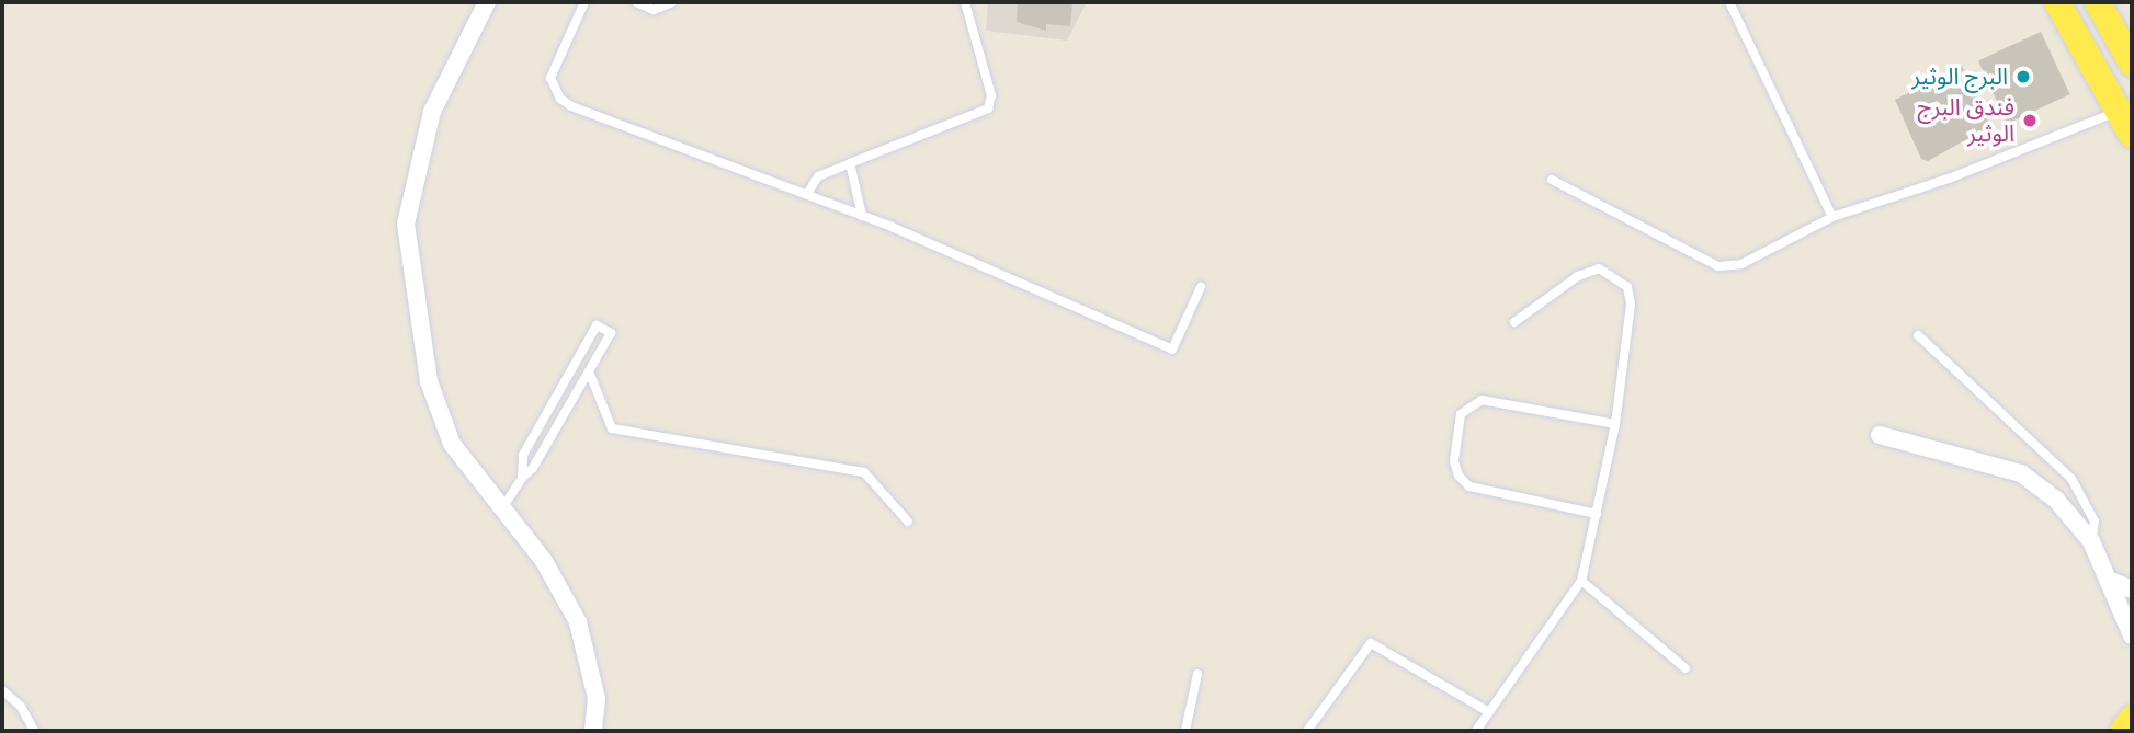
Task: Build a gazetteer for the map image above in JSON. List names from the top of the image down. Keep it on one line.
{"places":["البرج الوثير","فندق البرج الوثير"]}
